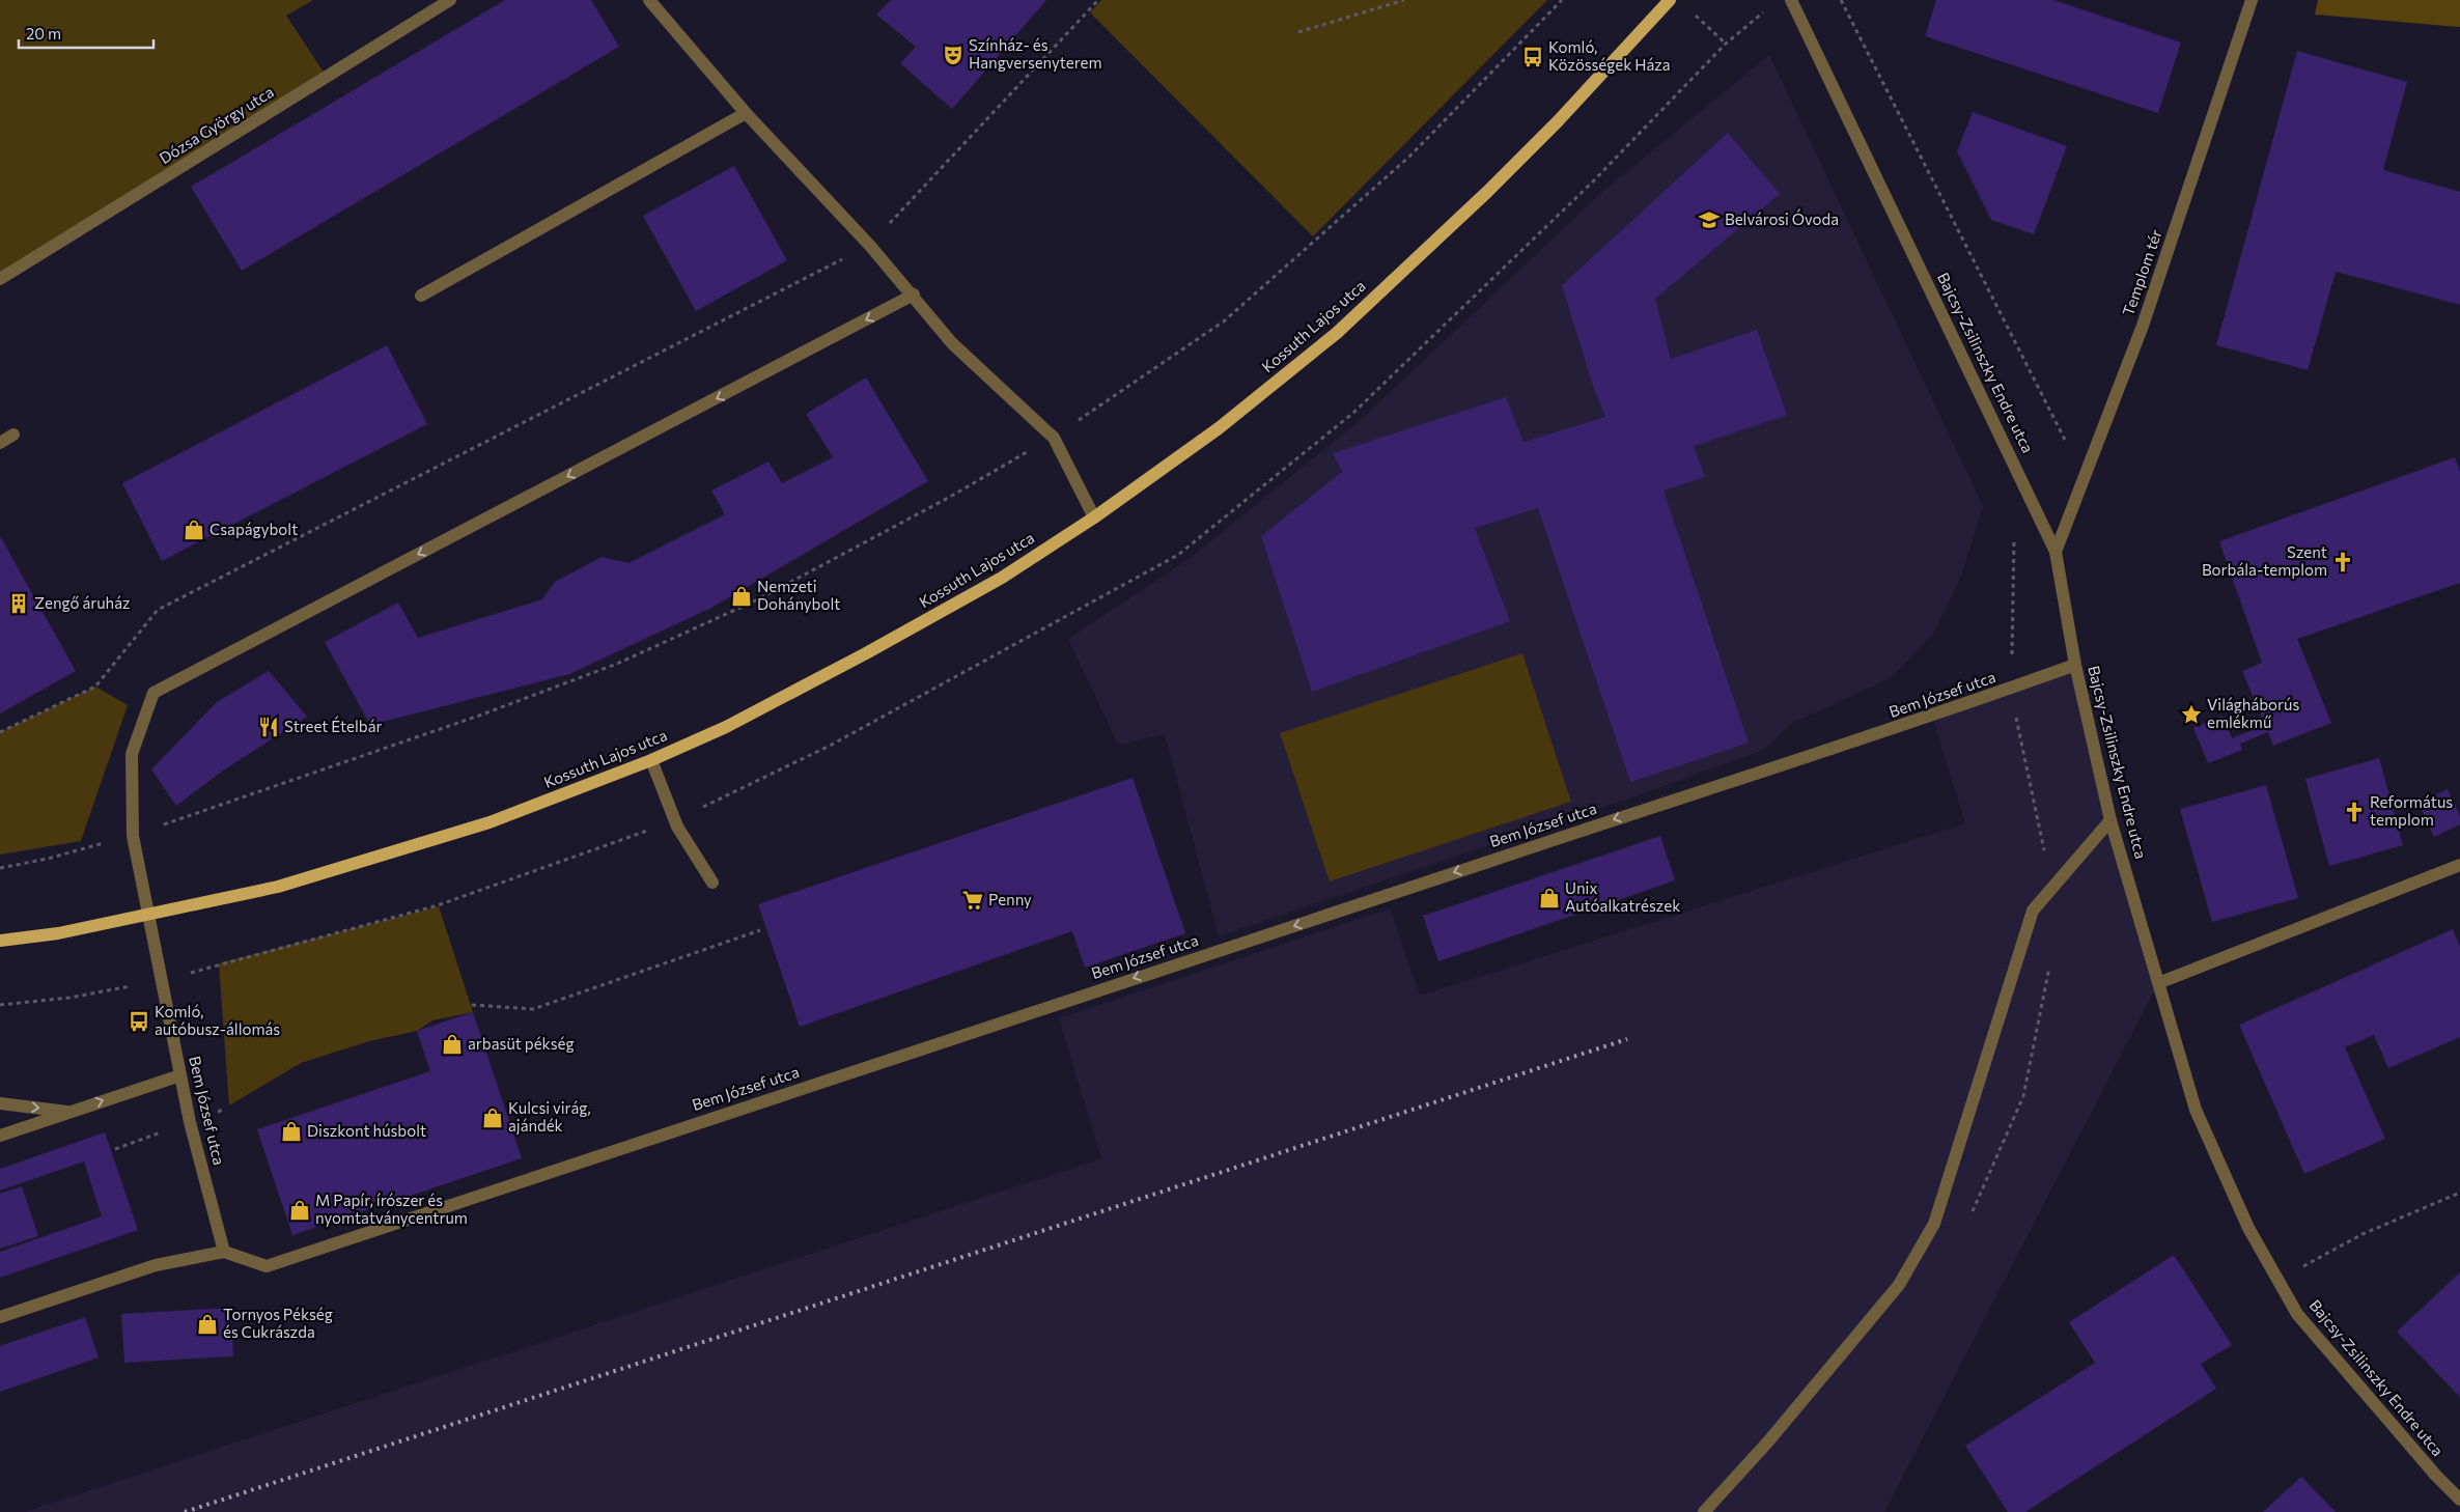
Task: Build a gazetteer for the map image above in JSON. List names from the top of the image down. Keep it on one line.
{"streets":{"main road":["Kossuth Lajos utca"],"street":["Dózsa György utca","Templom tér","Bajcsy-Zsilinszky Endre utca","Bem József utca"]},"crossings":[["Templom tér","Bajcsy-Zsilinszky Endre utca"],["Kossuth Lajos utca","Bem József utca"],["Bajcsy-Zsilinszky Endre utca","Bem József utca"]],"one_way":["Bem József utca"],"places":{"theatre":["Színház- és Hangversenyterem"],"bus stop":["Komló, Közösségek Háza","Komló, autóbusz-állomás"],"school or university":["Belvárosi Óvoda"],"shop":["Csapágybolt","Nemzeti Dohánybolt","Unix Autóalkatrészek","arbasüt pékség","Kulcsi virág, ajándék","Diszkont húsbolt","M Papír, írószer és nyomtatványcentrum","Tornyos Pékség és Cukrászda"],"church":["Szent Borbála-templom","Református templom"],"building":["Zengő áruház"],"place":["Világháborús emlékmű"],"restaurant":["Street Ételbár"],"supermarket":["Penny"]},"scale_bar":"20 m"}
